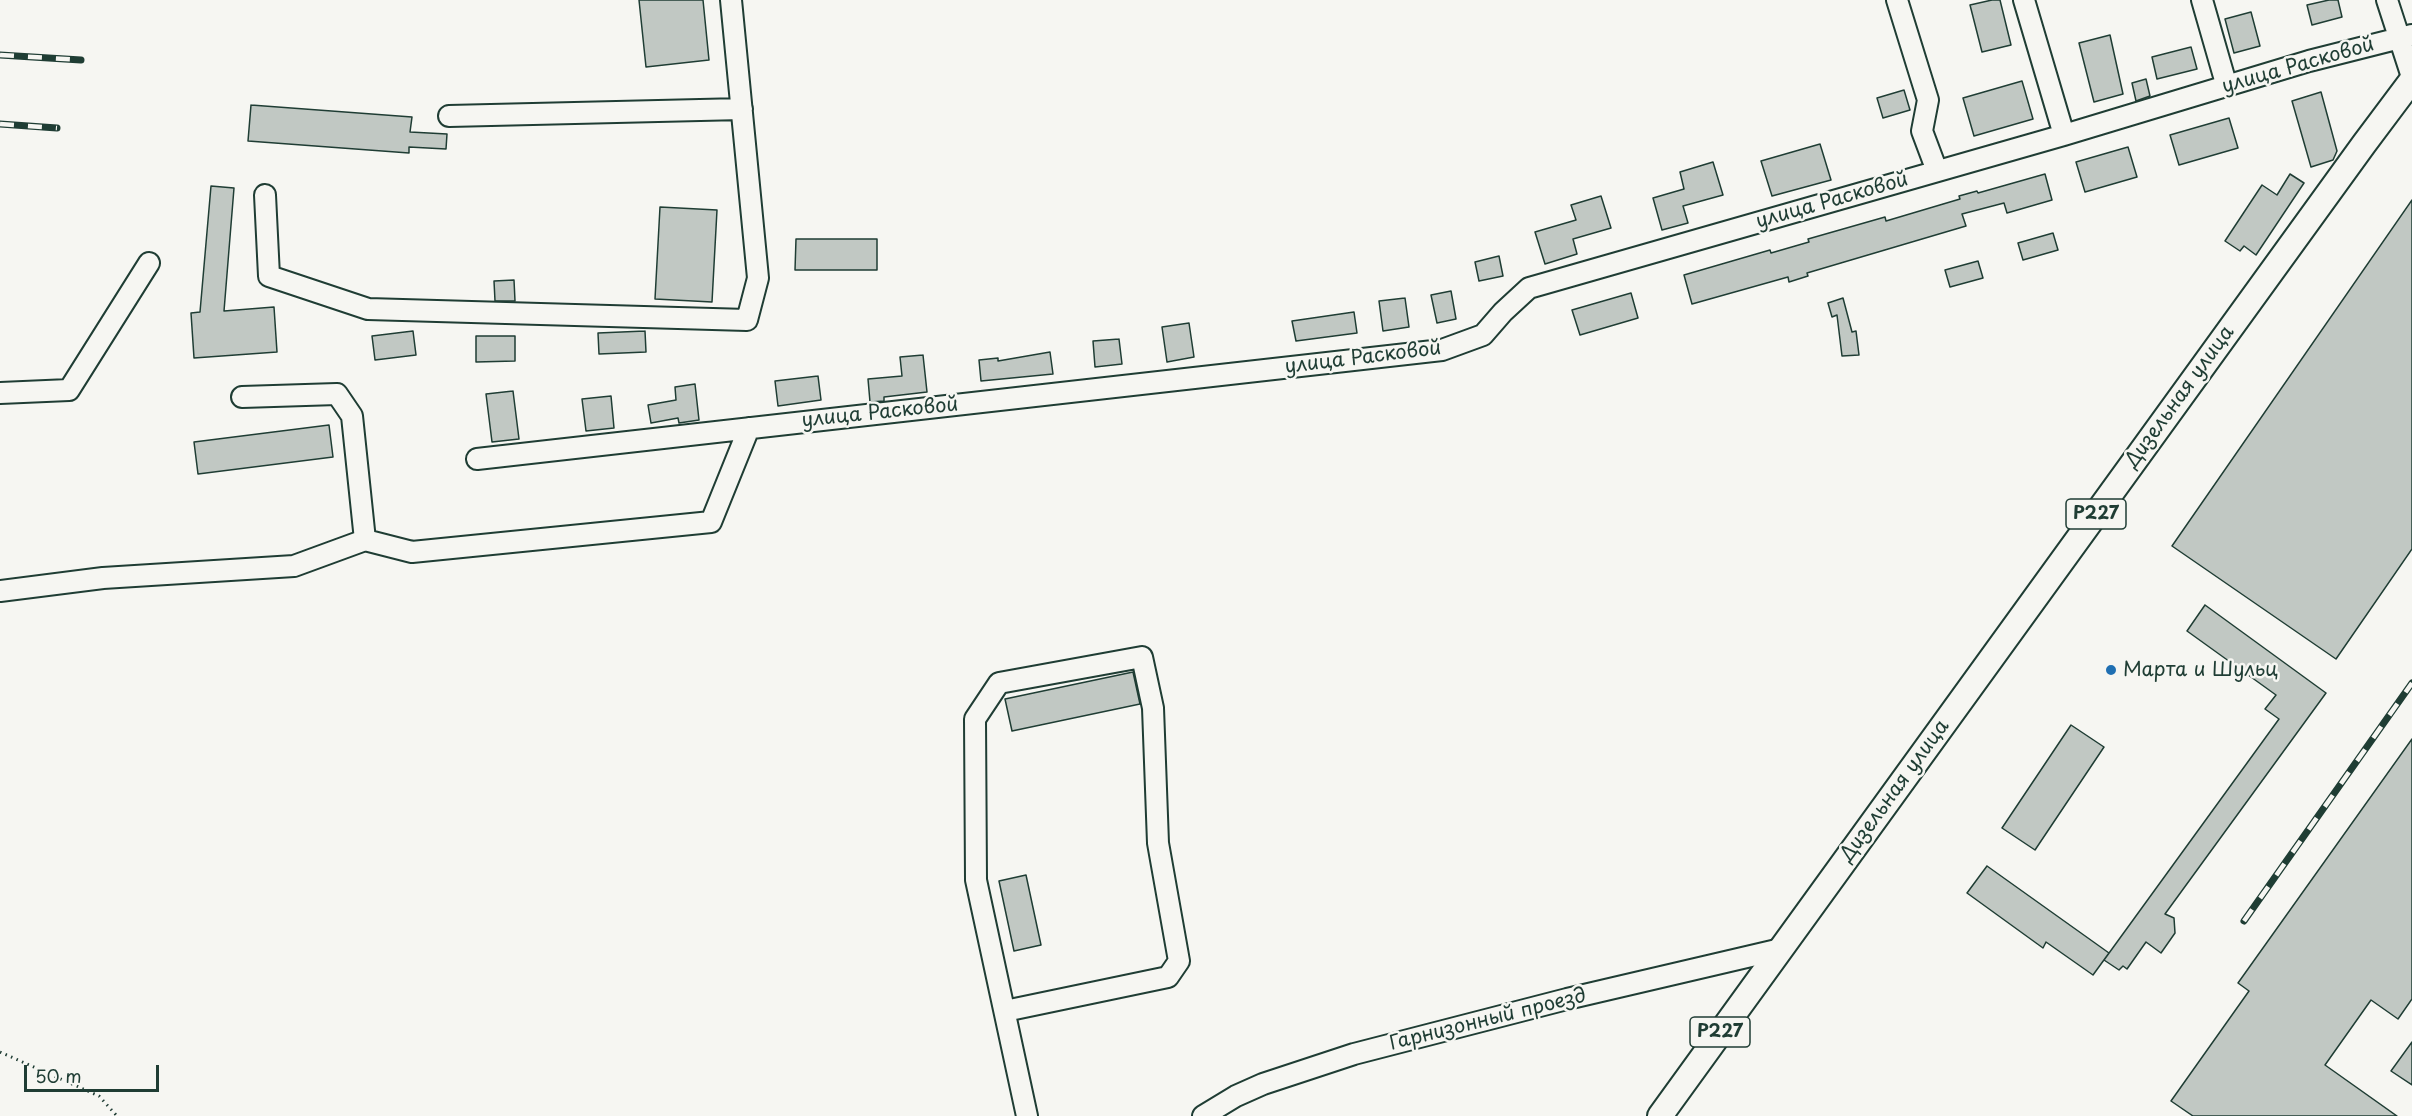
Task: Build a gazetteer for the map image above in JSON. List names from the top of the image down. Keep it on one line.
{"streets":{"main road":["Дизельная улица","Р227"],"street":["улица Расковой","Гарнизонный проезд"]},"crossings":[["Дизельная улица","Р227"],["Дизельная улица","Гарнизонный проезд"],["Р227","Гарнизонный проезд"]],"places":["Марта и Шульц"],"scale_bar":"50 m"}
